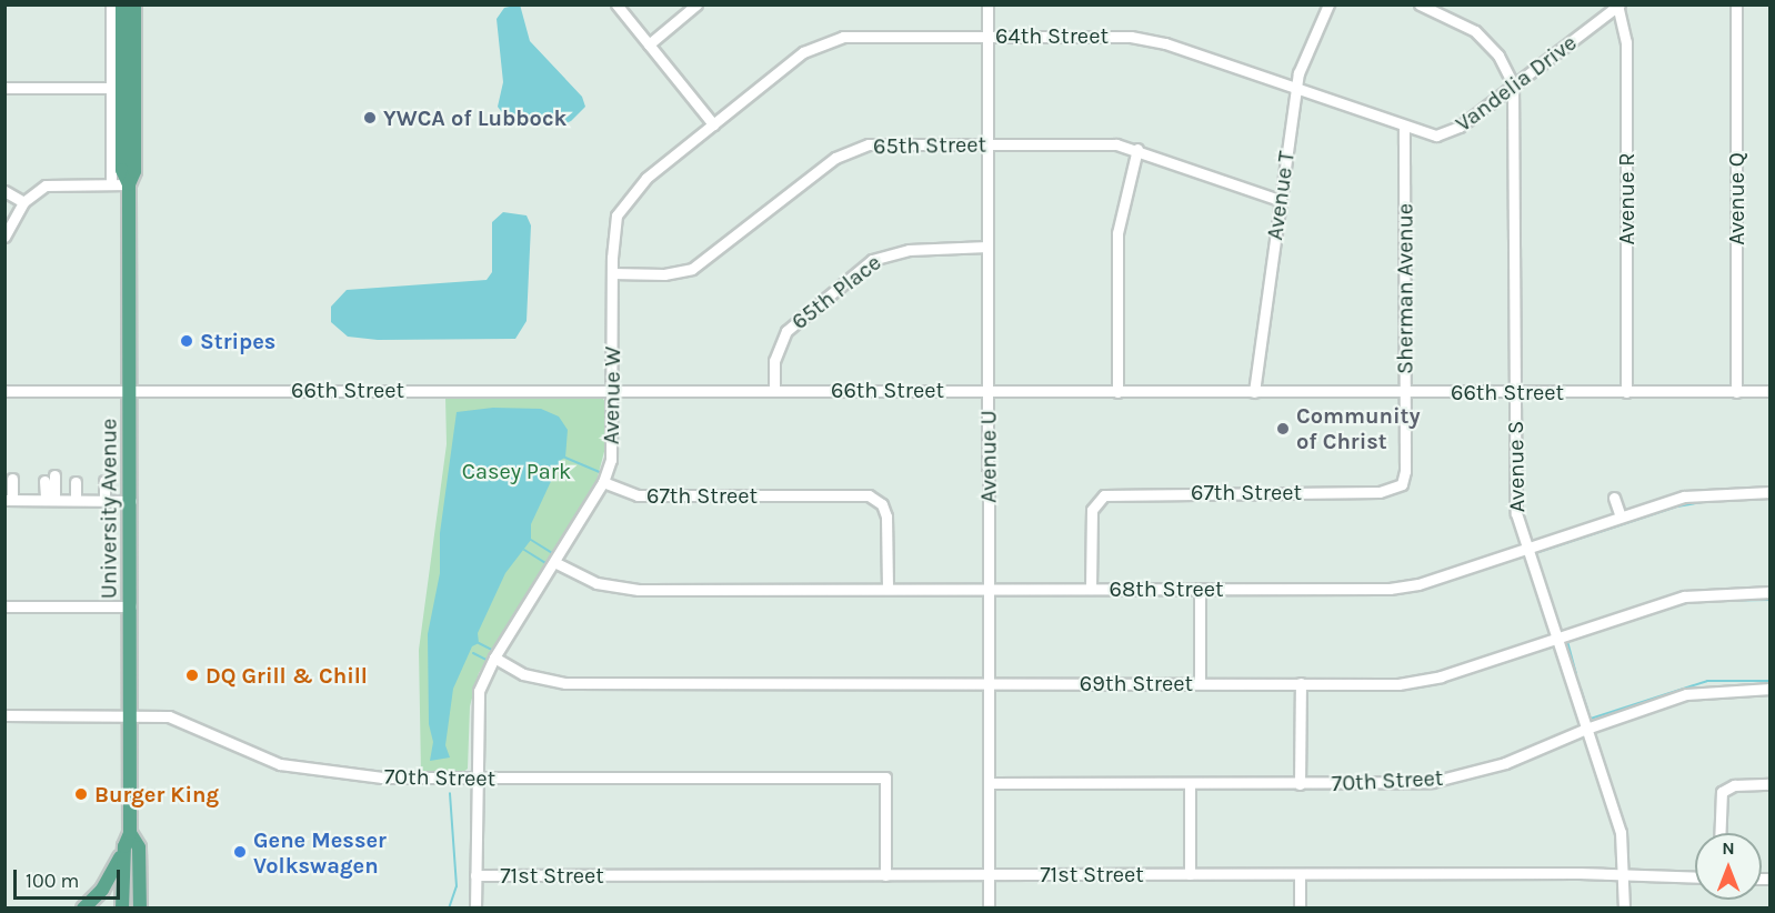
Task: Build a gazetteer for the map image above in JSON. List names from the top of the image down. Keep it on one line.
{"streets":{"main road":["University Avenue"],"street":["64th Street","Vandelia Drive","65th Street","Avenue T","Avenue R","Avenue Q","Sherman Avenue","65th Place","66th Street","Avenue W","Avenue U","Avenue S","67th Street","68th Street","69th Street","70th Street","71st Street"]},"crossings":[["64th Street","Vandelia Drive"],["64th Street","Avenue T"],["64th Street","Sherman Avenue"],["64th Street","Avenue W"],["64th Street","Avenue U"],["Vandelia Drive","Avenue R"],["Vandelia Drive","Sherman Avenue"],["Vandelia Drive","Avenue S"],["65th Street","Avenue T"],["65th Street","Avenue W"],["65th Street","Avenue U"],["Avenue T","66th Street"],["Avenue R","66th Street"],["Avenue Q","66th Street"],["Sherman Avenue","66th Street"],["Sherman Avenue","67th Street"],["65th Place","66th Street"],["65th Place","Avenue U"],["66th Street","Avenue W"],["66th Street","Avenue U"],["66th Street","Avenue S"],["66th Street","University Avenue"],["Avenue W","67th Street"],["Avenue W","68th Street"],["Avenue W","69th Street"],["Avenue W","70th Street"],["Avenue W","71st Street"],["Avenue U","68th Street"],["Avenue U","69th Street"],["Avenue U","70th Street"],["Avenue U","71st Street"],["Avenue S","68th Street"],["Avenue S","69th Street"],["Avenue S","70th Street"],["Avenue S","71st Street"],["67th Street","68th Street"],["University Avenue","70th Street"],["70th Street","71st Street"]],"parks":["Casey Park"],"places":["YWCA of Lubbock","Stripes","Community of Christ","DQ Grill & Chill","Burger King","Gene Messer Volkswagen"],"scale_bar":"100 m","north":"top"}
